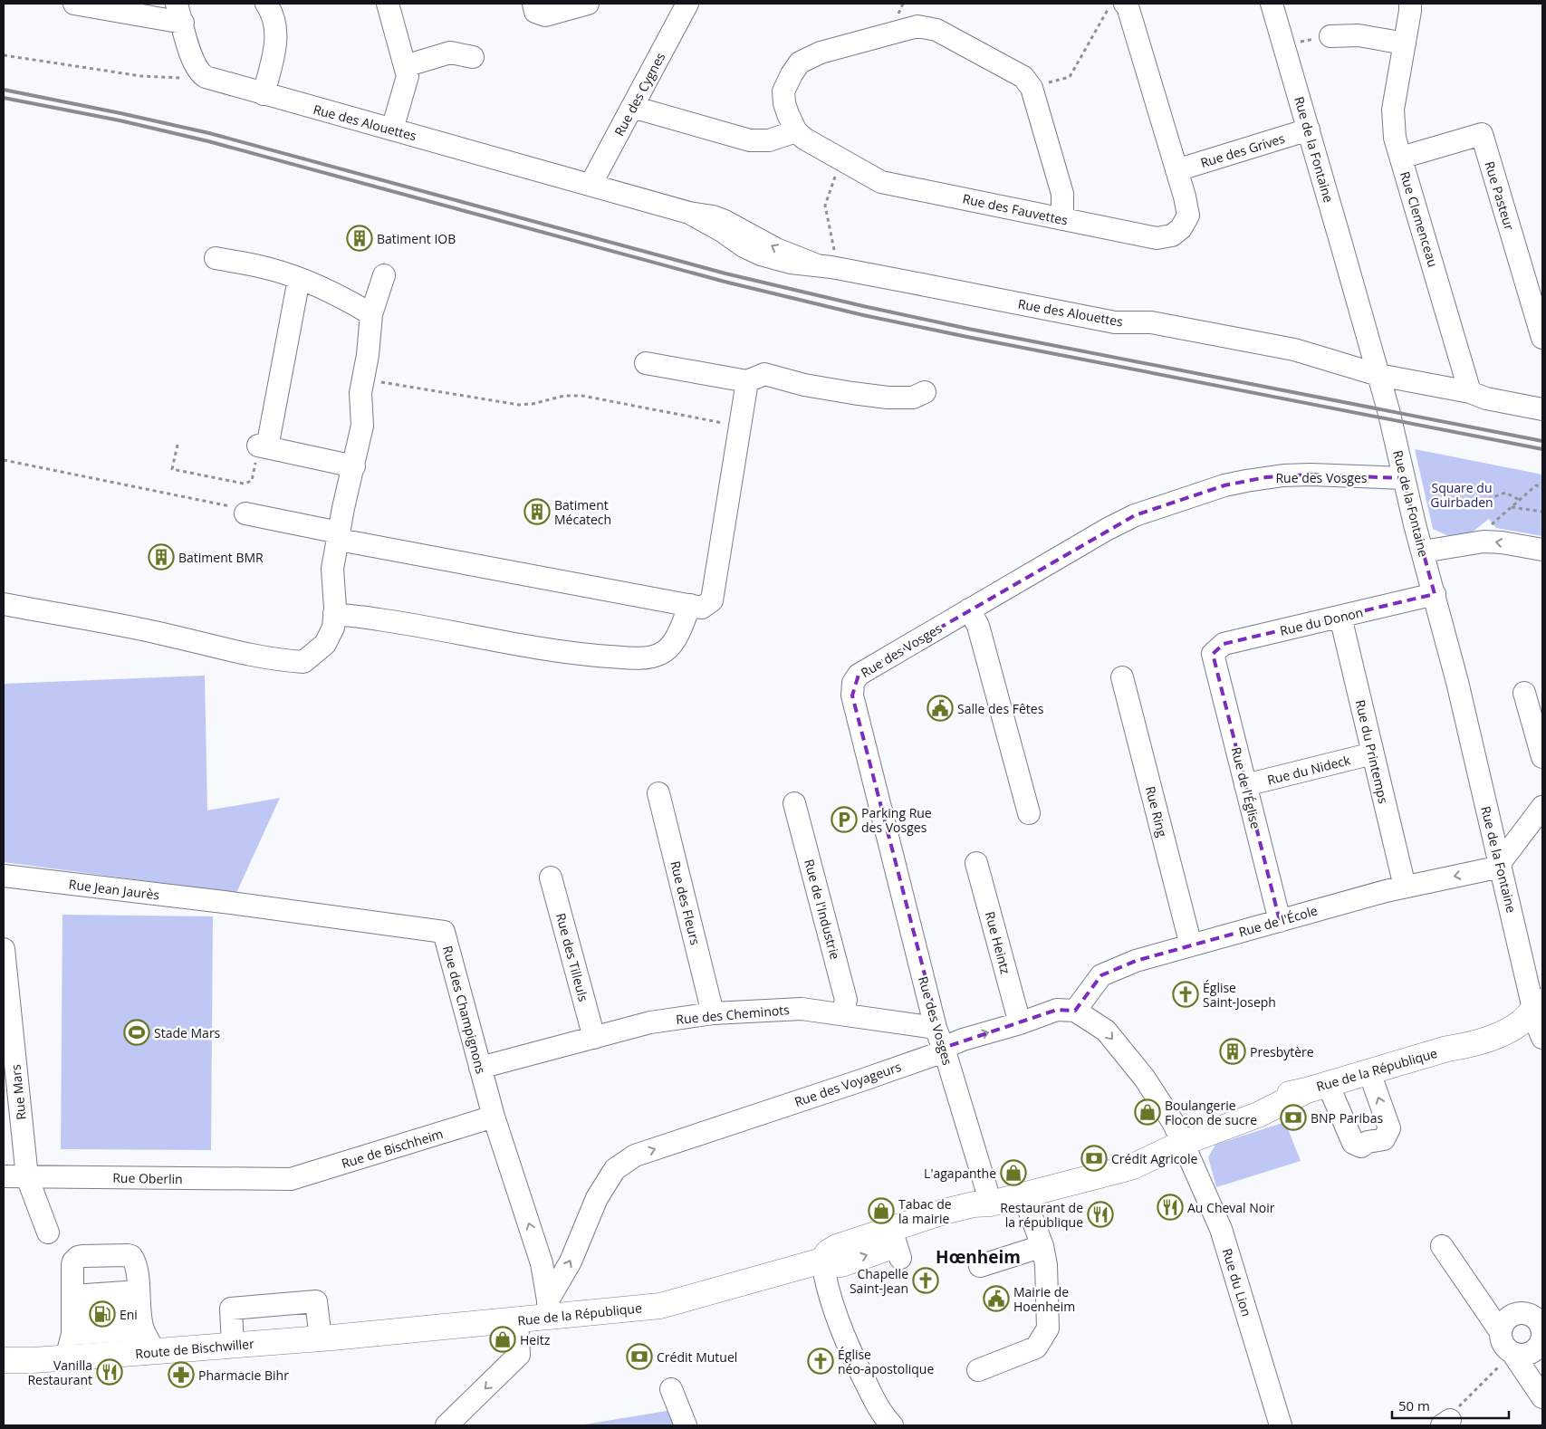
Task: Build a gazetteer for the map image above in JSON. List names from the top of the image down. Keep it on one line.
{"streets":{"main road":["Rue de la République","Route de Bischwiller"],"street":["Rue des Cygnes","Rue des Alouettes","Rue de la Fontaine","Rue des Grives","Rue Pasteur","Rue des Fauvettes","Rue Clemenceau","Rue des Vosges","Rue du Donon","Rue du Printemps","Rue du Nideck","Rue de l'Église","Rue Ring","Rue Jean Jaurès","Rue des Fleurs","Rue de l'Industrie","Rue de l'École","Rue Heintz","Rue des Tilleuls","Rue des Champignons","Rue des Cheminots","Rue des Voyageurs","Rue Mars","Rue de Bischheim","Rue Oberlin","Rue du Lion"]},"crossings":[["Rue des Cygnes","Rue des Alouettes"],["Rue des Alouettes","Rue de la Fontaine"],["Rue des Alouettes","Rue Clemenceau"],["Rue de la Fontaine","Rue des Grives"],["Rue de la Fontaine","Rue des Vosges"],["Rue de la Fontaine","Rue du Donon"],["Rue de la Fontaine","Rue de l'École"],["Rue de la Fontaine","Rue de la République"],["Rue des Grives","Rue des Fauvettes"],["Rue Pasteur","Rue Clemenceau"],["Rue des Vosges","Rue des Cheminots"],["Rue des Vosges","Rue de la République"],["Rue des Vosges","Rue des Voyageurs"],["Rue du Donon","Rue du Printemps"],["Rue du Donon","Rue de l'Église"],["Rue du Printemps","Rue du Nideck"],["Rue du Printemps","Rue de l'École"],["Rue du Nideck","Rue de l'Église"],["Rue de l'Église","Rue de l'École"],["Rue Ring","Rue de l'École"],["Rue Jean Jaurès","Rue des Champignons"],["Rue des Fleurs","Rue des Cheminots"],["Rue de l'Industrie","Rue des Cheminots"],["Rue de l'École","Rue des Voyageurs"],["Rue Heintz","Rue des Voyageurs"],["Rue des Tilleuls","Rue des Cheminots"],["Rue des Champignons","Rue des Cheminots"],["Rue des Champignons","Rue de la République"],["Rue des Champignons","Rue des Voyageurs"],["Rue des Champignons","Rue de Bischheim"],["Rue de la République","Rue des Voyageurs"],["Rue de la République","Rue du Lion"],["Rue de la République","Route de Bischwiller"],["Rue Mars","Rue Oberlin"],["Rue de Bischheim","Rue Oberlin"]],"one_way":["Rue des Voyageurs"],"districts":["Hœnheim"],"parks":["Square du Guirbaden"],"places":{"building":["Batiment IOB","Batiment Mécatech","Batiment BMR","Presbytère"],"public building":["Salle des Fêtes","Mairie de Hoenheim"],"parking":["Parking Rue des Vosges"],"church":["Église Saint-Joseph","Chapelle Saint-Jean","Église néo-apostolique"],"sports":["Stade Mars"],"shop":["Boulangerie Flocon de sucre","L'agapanthe","Tabac de la mairie","Heitz"],"bank":["BNP Paribas","Crédit Agricole","Crédit Mutuel"],"restaurant":["Au Cheval Noir","Restaurant de la république","Vanilla Restaurant"],"fuel station":["Eni"],"pharmacy":["Pharmacie Bihr"]},"scale_bar":"50 m"}
